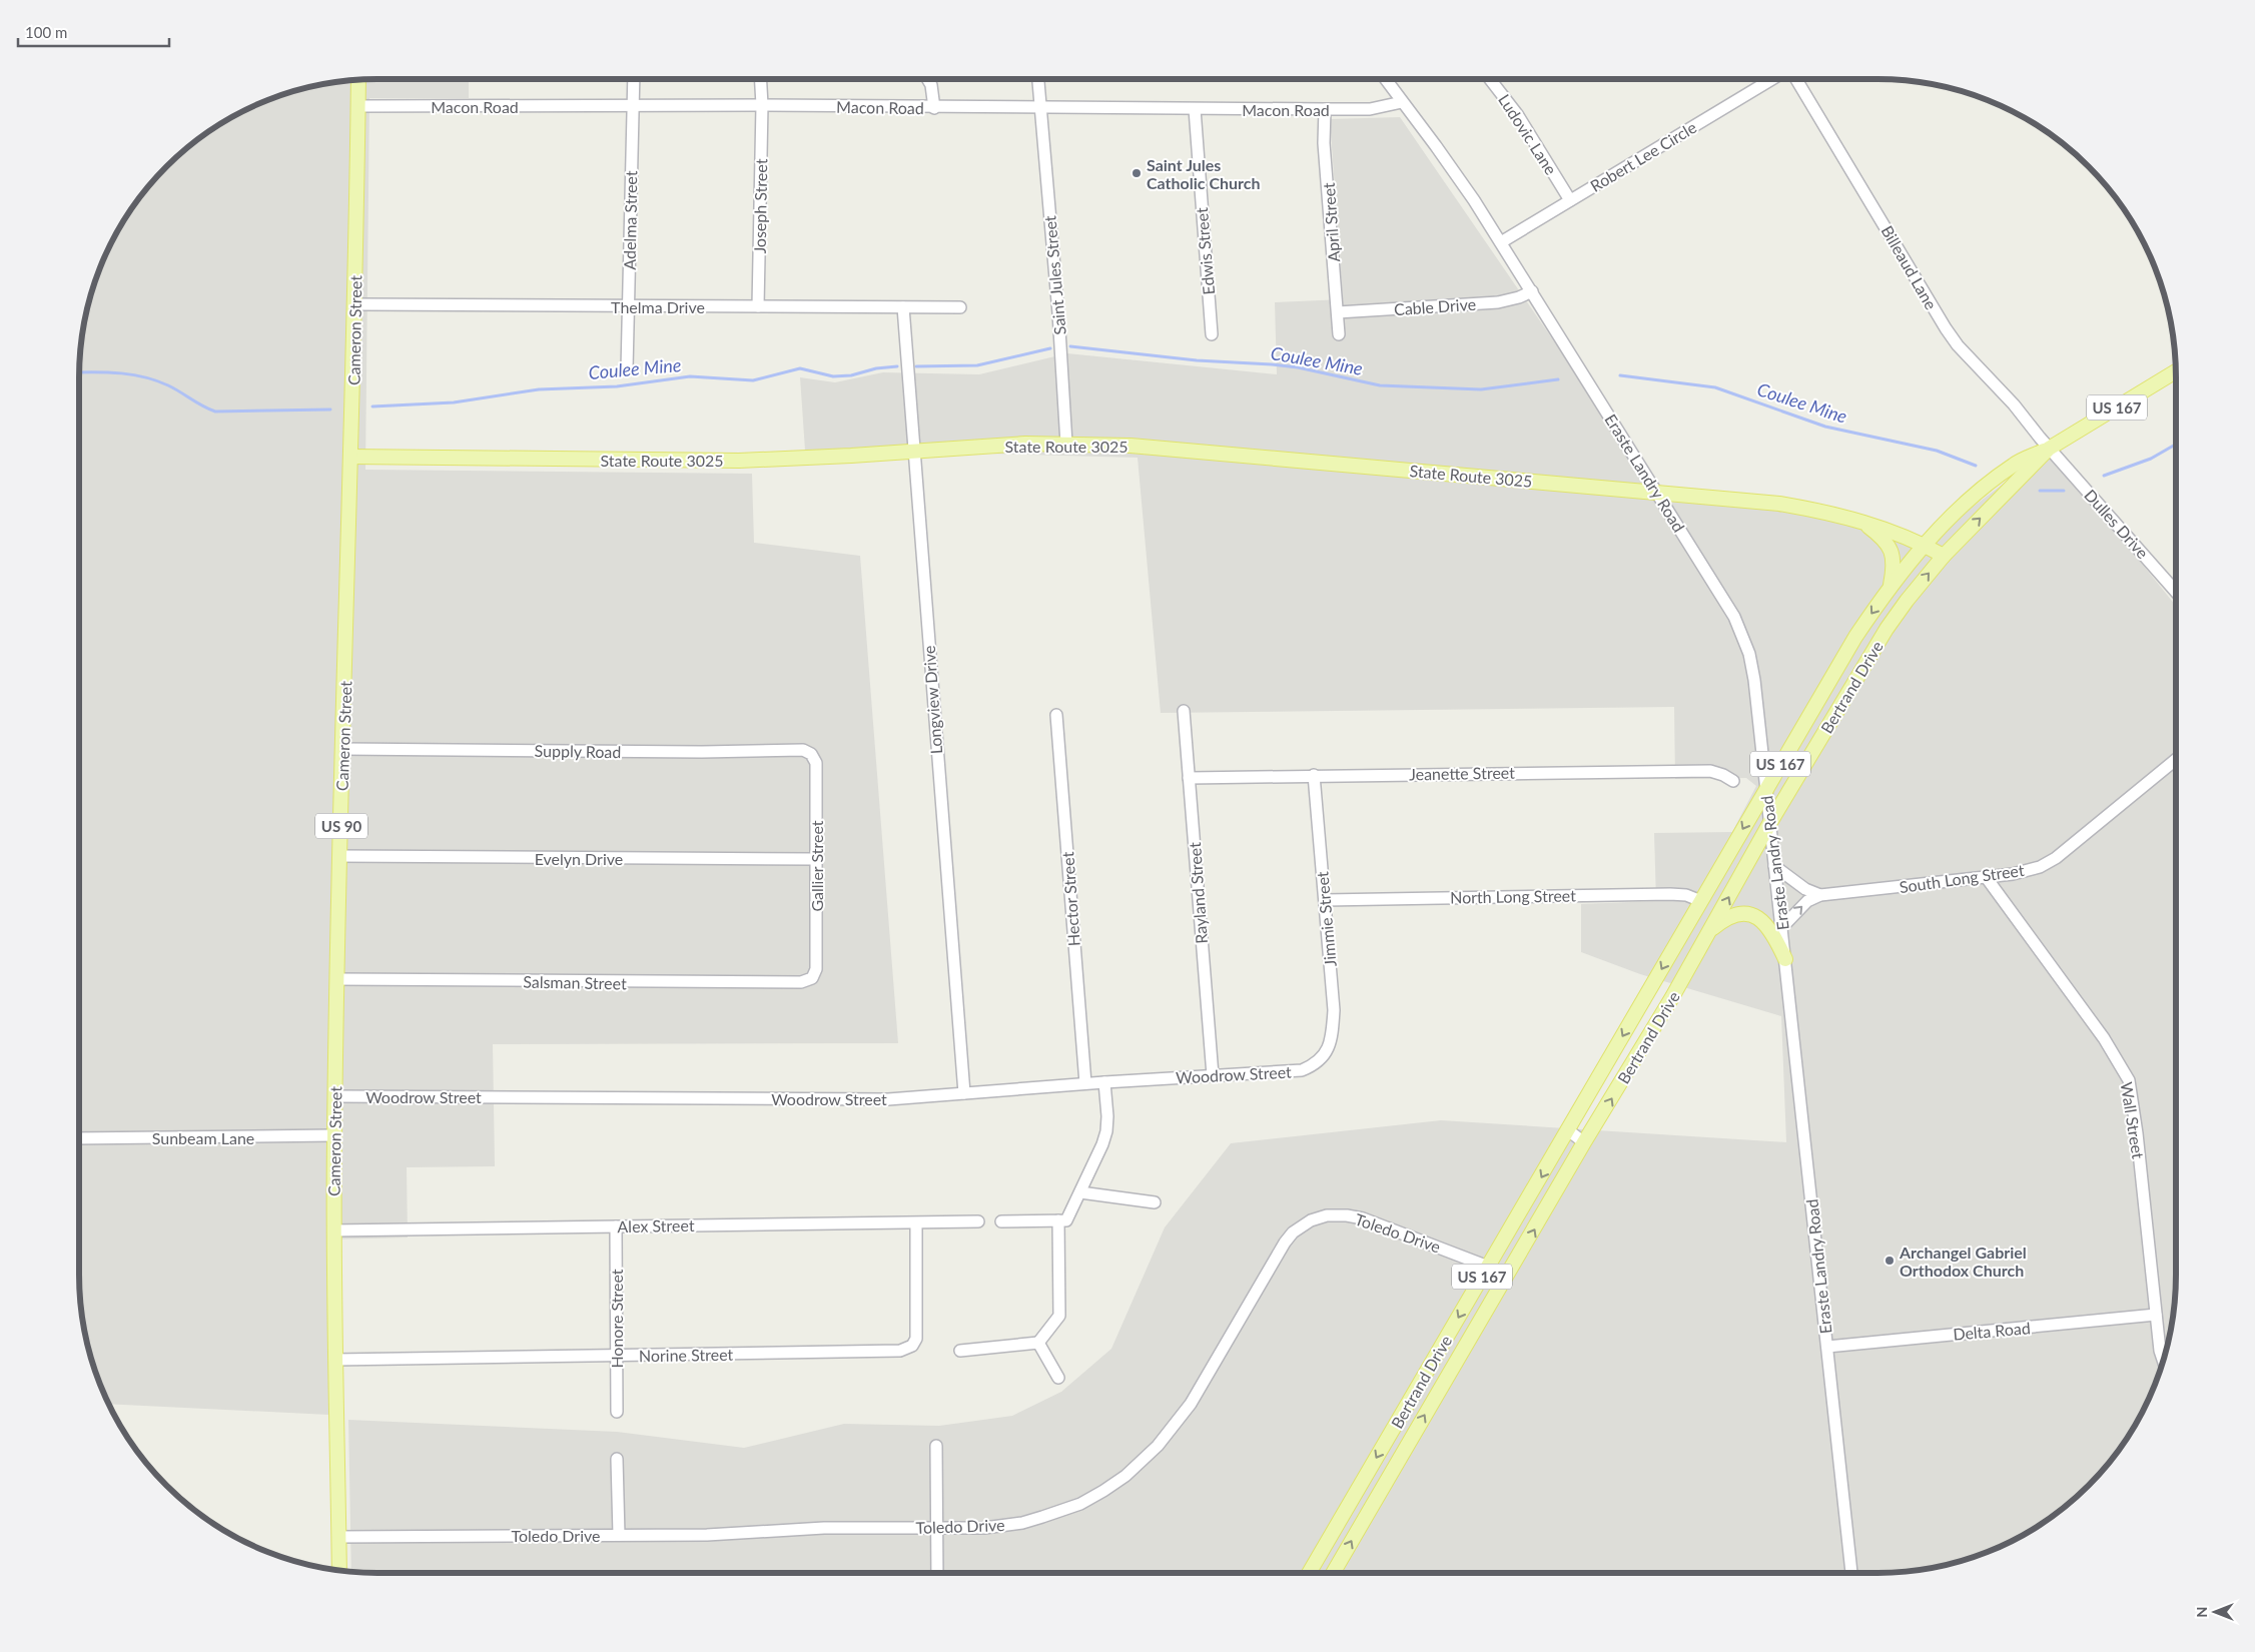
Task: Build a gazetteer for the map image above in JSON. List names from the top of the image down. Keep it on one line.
{"streets":{"main road":["Cameron Street","US 167","State Route 3025","Bertrand Drive","US 90"],"street":["Macon Road","Ludovic Lane","Robert Lee Circle","Joseph Street","Adelma Street","April Street","Edwis Street","Billeaud Lane","Saint Jules Street","Thelma Drive","Cable Drive","Eraste Landry Road","Dulles Drive","Longview Drive","Supply Road","Jeanette Street","Evelyn Drive","Gallier Street","South Long Street","Rayland Street","North Long Street","Hector Street","Jimmie Street","Salsman Street","Woodrow Street","Wall Street","Sunbeam Lane","Alex Street","Toledo Drive","Honore Street","Delta Road","Norine Street"]},"crossings":[["Macon Road","Joseph Street"],["Macon Road","Adelma Street"],["Macon Road","April Street"],["Macon Road","Edwis Street"],["Macon Road","Saint Jules Street"],["Macon Road","Cameron Street"],["Macon Road","Eraste Landry Road"],["Ludovic Lane","Robert Lee Circle"],["Robert Lee Circle","Eraste Landry Road"],["Joseph Street","Thelma Drive"],["Adelma Street","Thelma Drive"],["April Street","Cable Drive"],["Billeaud Lane","Dulles Drive"],["Billeaud Lane","Bertrand Drive"],["Saint Jules Street","State Route 3025"],["Thelma Drive","Cameron Street"],["Thelma Drive","Longview Drive"],["Cable Drive","Eraste Landry Road"],["Cameron Street","State Route 3025"],["Cameron Street","Supply Road"],["Cameron Street","Evelyn Drive"],["Cameron Street","Salsman Street"],["Cameron Street","Woodrow Street"],["Cameron Street","Sunbeam Lane"],["Cameron Street","Alex Street"],["Cameron Street","Toledo Drive"],["Cameron Street","Norine Street"],["State Route 3025","Eraste Landry Road"],["State Route 3025","Bertrand Drive"],["State Route 3025","Longview Drive"],["Eraste Landry Road","Bertrand Drive"],["Eraste Landry Road","South Long Street"],["Eraste Landry Road","Delta Road"],["Dulles Drive","Bertrand Drive"],["Bertrand Drive","North Long Street"],["Bertrand Drive","Toledo Drive"],["Longview Drive","Woodrow Street"],["Supply Road","Gallier Street"],["Jeanette Street","Rayland Street"],["Jeanette Street","Jimmie Street"],["Evelyn Drive","Gallier Street"],["Gallier Street","Salsman Street"],["South Long Street","Wall Street"],["Rayland Street","Woodrow Street"],["North Long Street","Jimmie Street"],["Hector Street","Woodrow Street"],["Jimmie Street","Woodrow Street"],["Wall Street","Delta Road"],["Alex Street","Honore Street"],["Alex Street","Norine Street"],["Honore Street","Norine Street"]],"water":["Coulee Mine"],"places":["Saint Jules Catholic Church","Archangel Gabriel Orthodox Church"],"scale_bar":"100 m","north":"left"}
